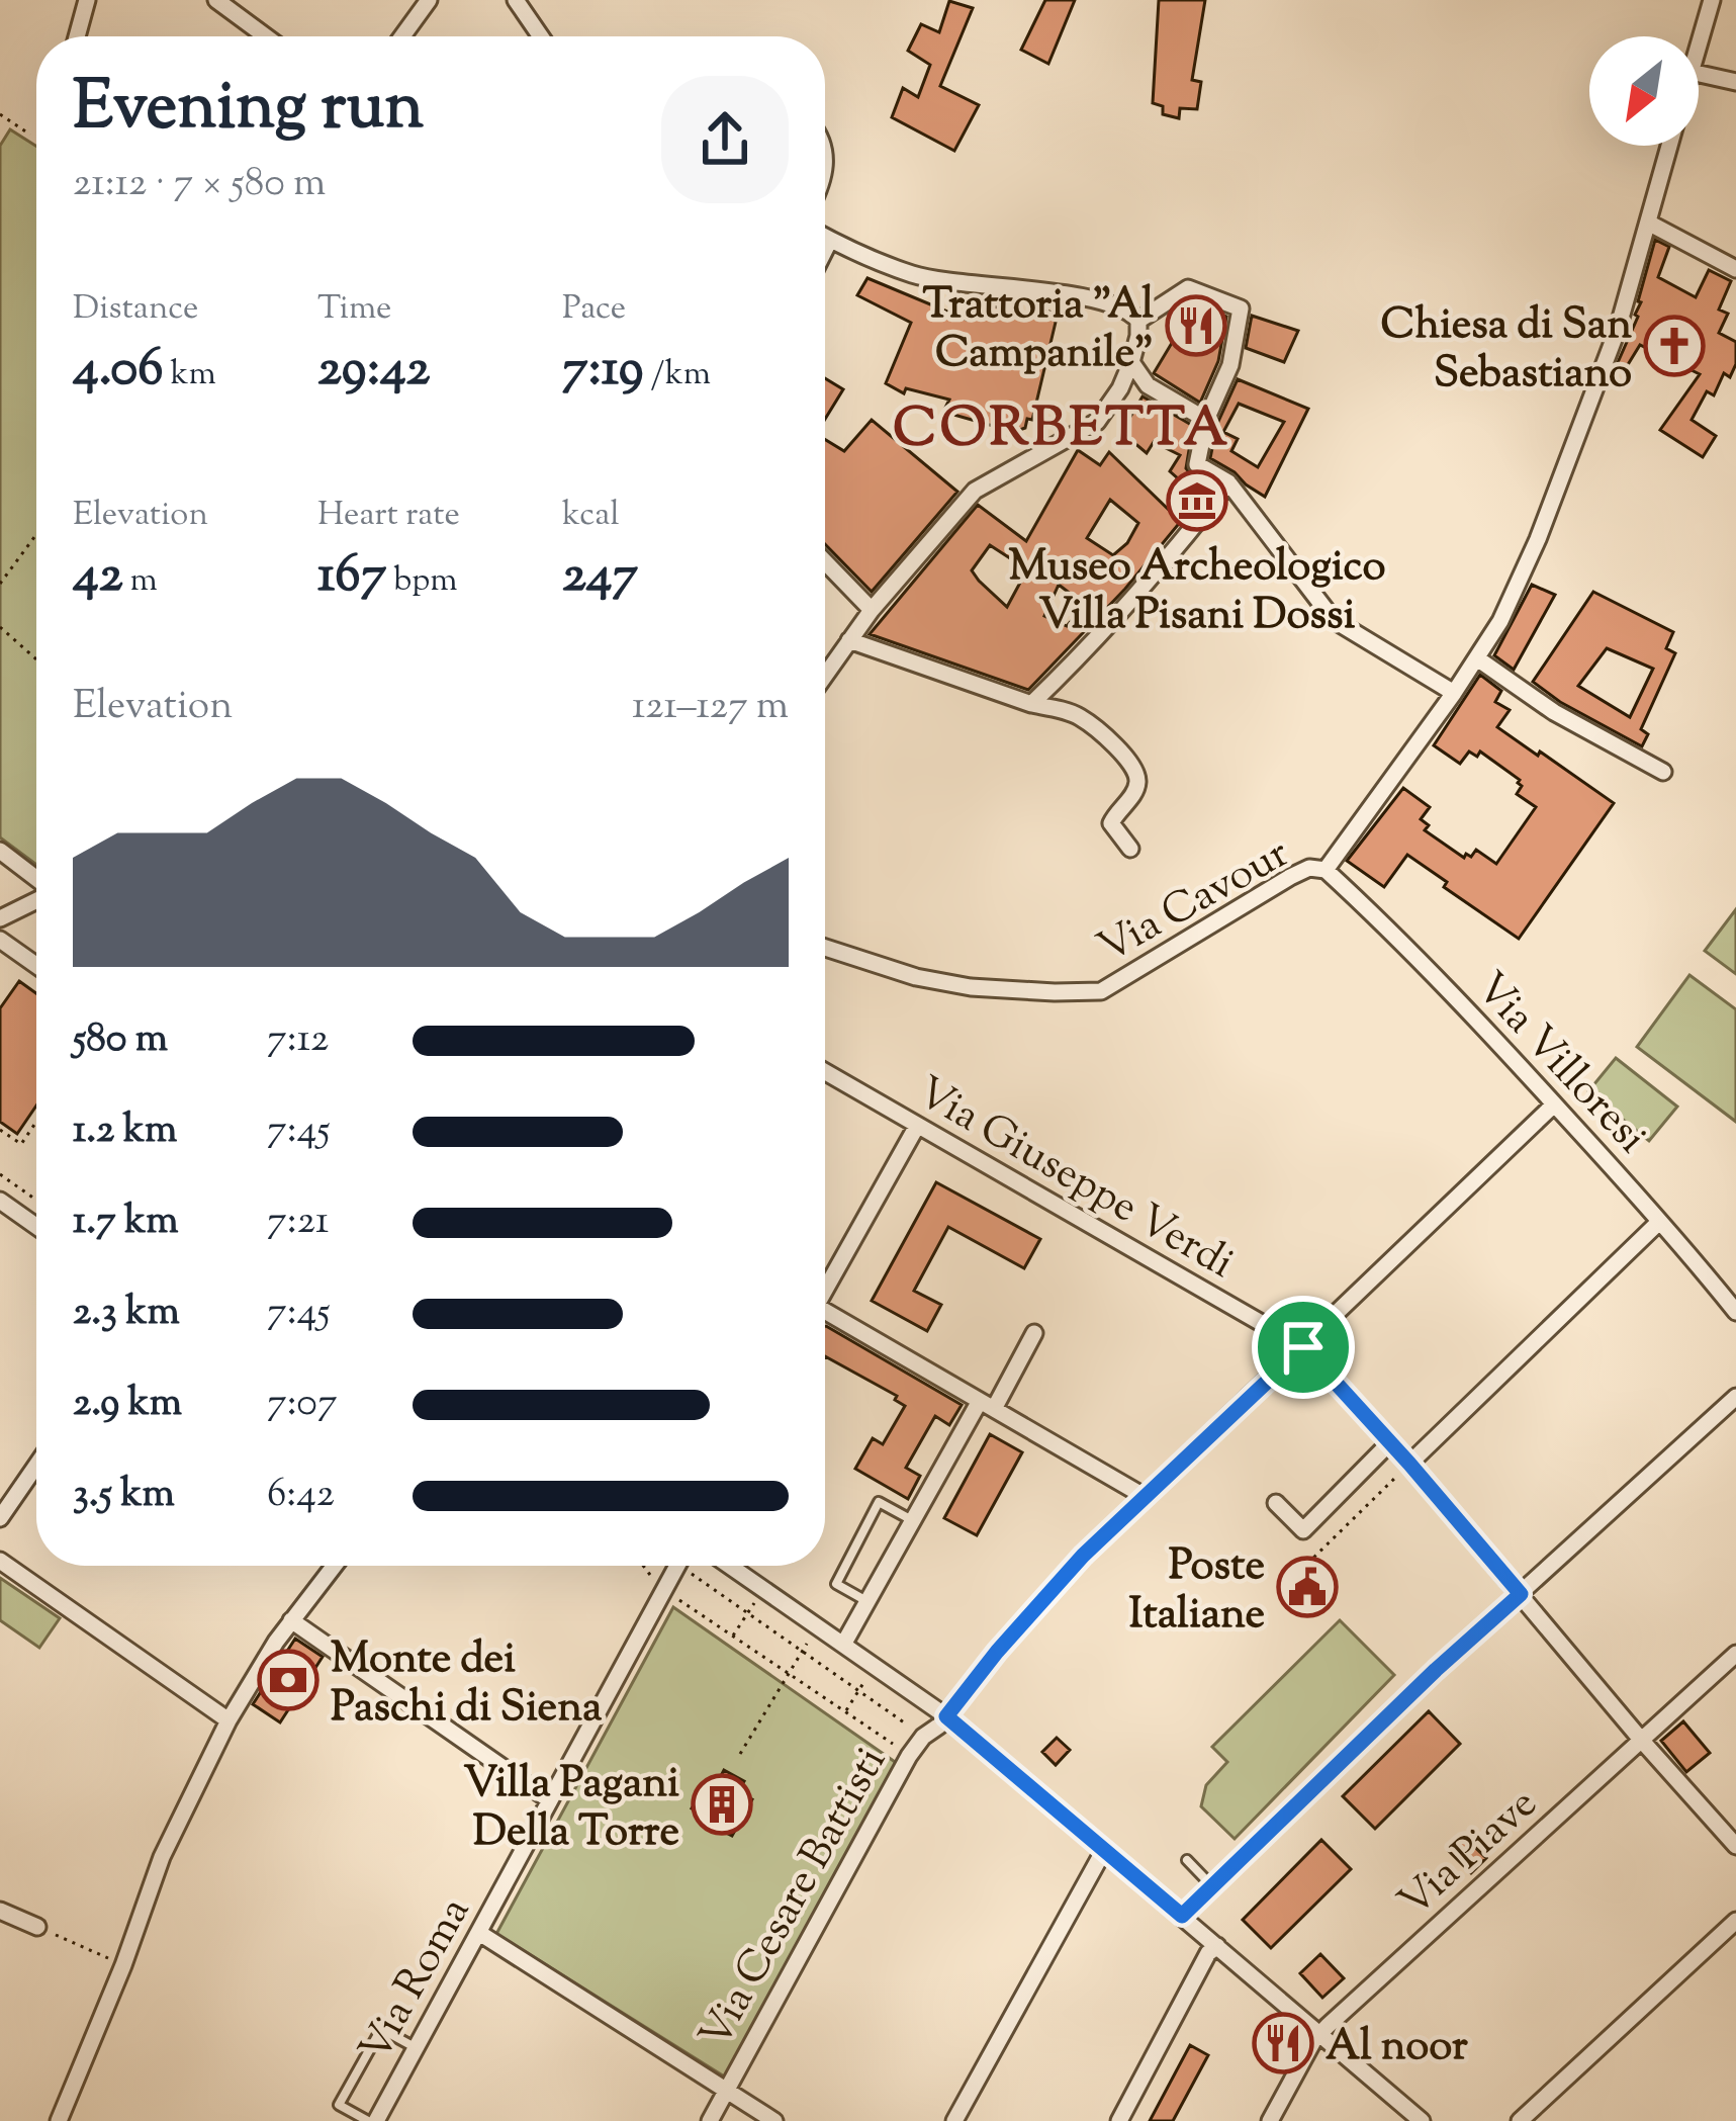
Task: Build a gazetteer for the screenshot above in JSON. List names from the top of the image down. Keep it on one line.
{"streets":{"street":["Via Cavour","Via Villoresi","Via Giuseppe Verdi","Via Piave","Via Cesare Battisti","Via Roma"]},"crossings":[["Via Cavour","Via Villoresi"],["Via Villoresi","Via Cesare Battisti"],["Via Giuseppe Verdi","Via Piave"],["Via Giuseppe Verdi","Via Cesare Battisti"]],"districts":["CORBETTA"],"places":{"restaurant":["Trattoria \"Al Campanile\"","Al noor"],"church":["Chiesa di San Sebastiano"],"museum":["Museo Archeologico Villa Pisani Dossi"],"public building":["Poste Italiane"],"bank":["Monte dei Paschi di Siena"],"building":["Villa Pagani Della Torre"]},"north":"bottom left","page":{"heading":["Evening run","21:12 · 7 × 580 m"],"stats":[["Distance","4.06 km"],["Time","29:42"],["Pace","7:19 /km"],["Elevation","42 m"],["Heart rate","167 bpm"],["kcal","247"]],"chart":["Elevation","121–127 m"],"list":[{"name":"580 m","note":"7:12"},{"name":"1.2 km","note":"7:45"},{"name":"1.7 km","note":"7:21"},{"name":"2.3 km","note":"7:45"},{"name":"2.9 km","note":"7:07"},{"name":"3.5 km","note":"6:42"}]}}
